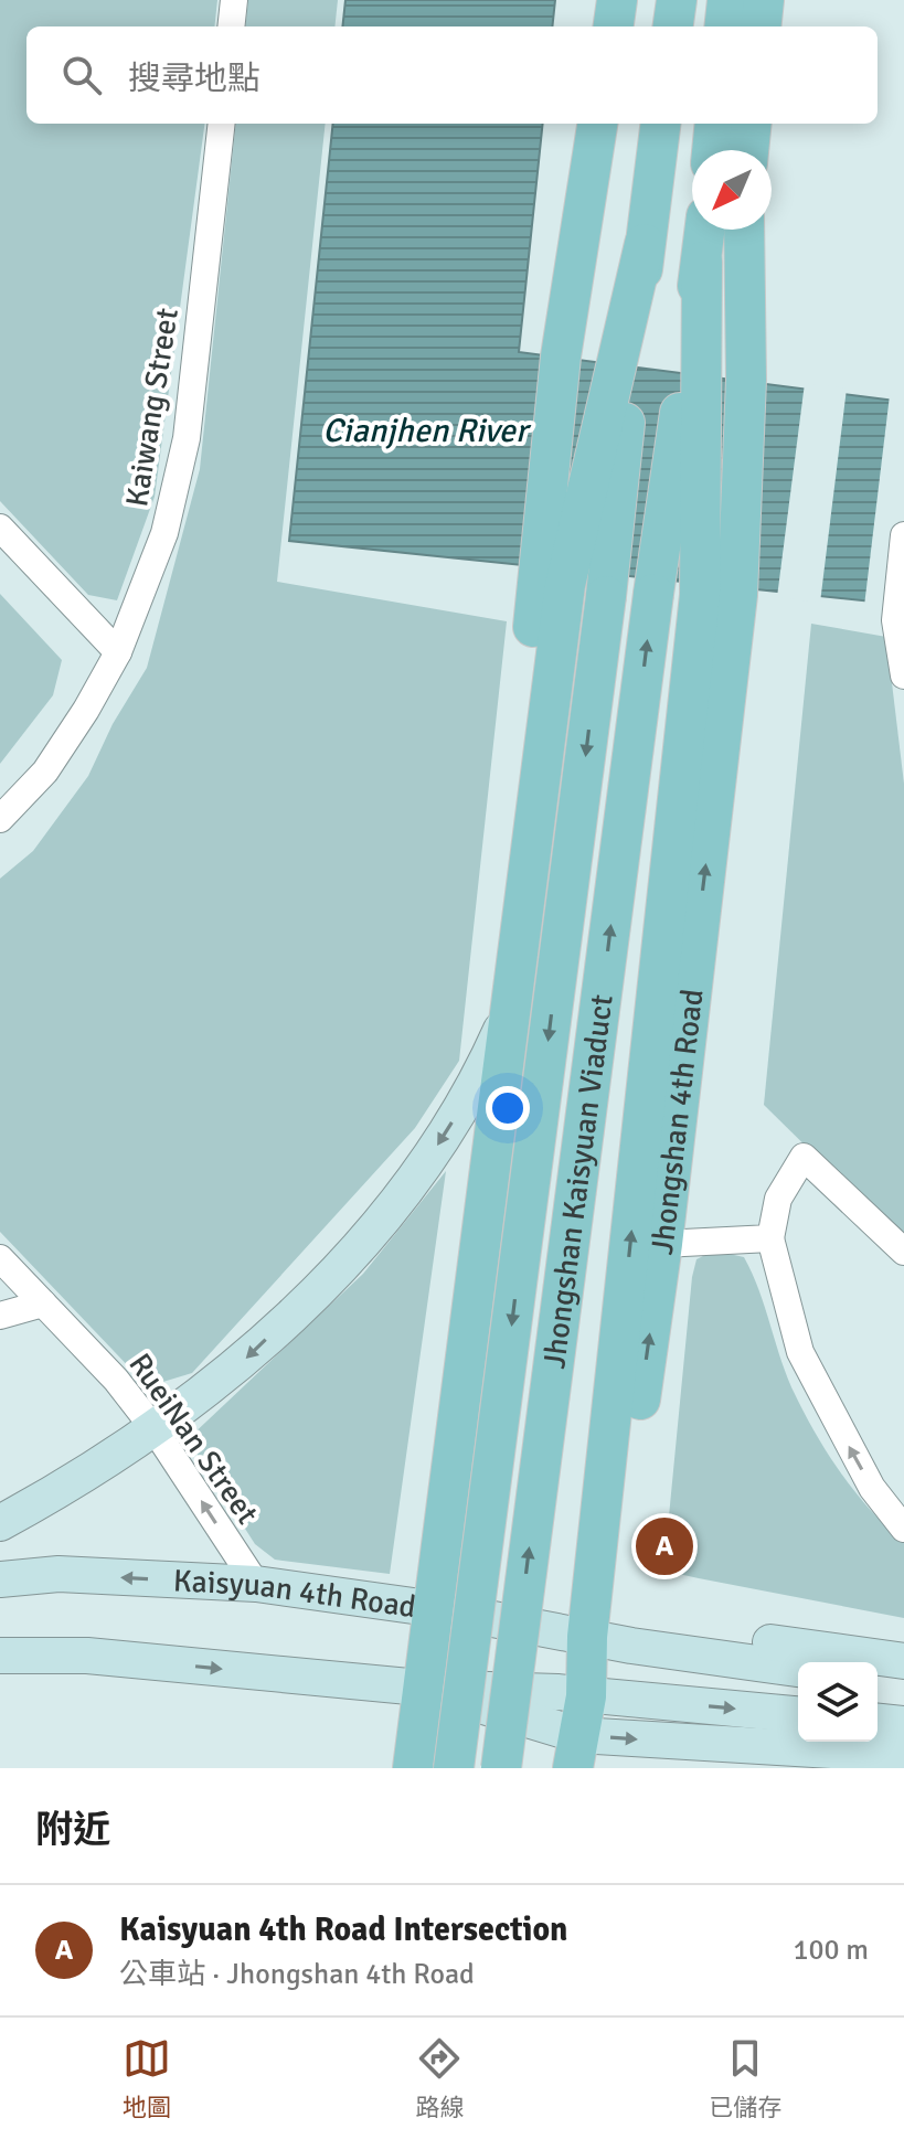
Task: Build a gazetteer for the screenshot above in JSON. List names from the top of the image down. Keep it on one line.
{"streets":{"main road":["Jhongshan 4th Road","Jhongshan Kaisyuan Viaduct"],"street":["Kaiwang Street","RueiNan Street","Kaisyuan 4th Road"]},"crossings":[["Jhongshan 4th Road","Kaisyuan 4th Road"],["RueiNan Street","Kaisyuan 4th Road"]],"one_way":["RueiNan Street"],"water":["Cianjhen River"],"north":"bottom left","page":{"search":"搜尋地點","pins":"A","heading":"附近","list":[{"mark":"A","name":"Kaisyuan 4th Road Intersection","note":"公車站 · Jhongshan 4th Road","value":"100 m"}],"nav":["地圖","路線","已儲存"]}}
